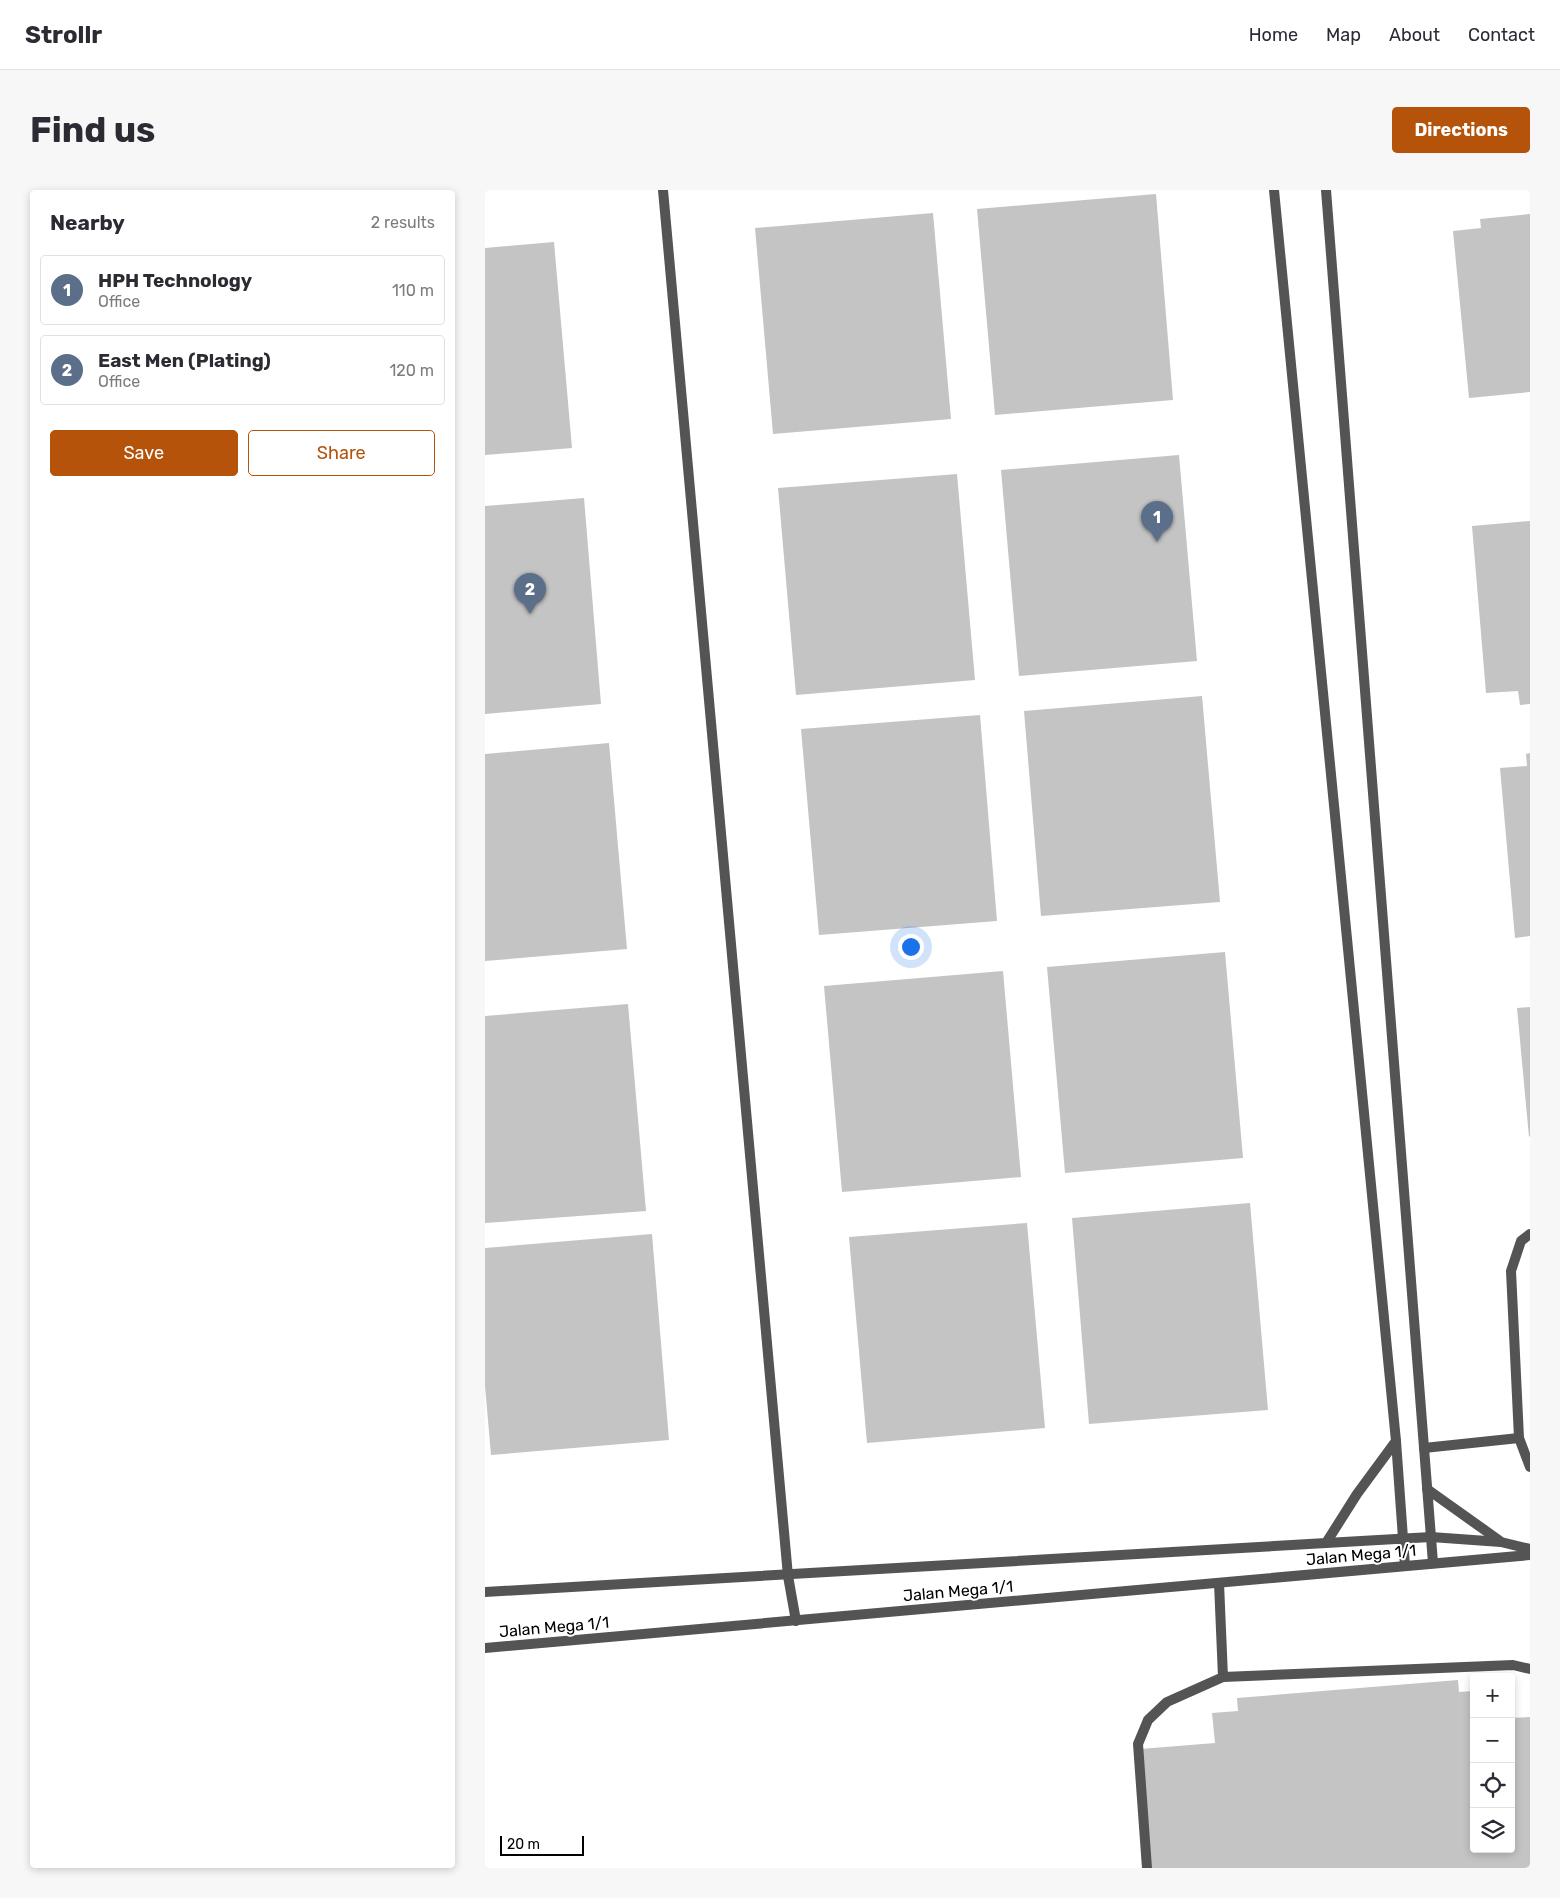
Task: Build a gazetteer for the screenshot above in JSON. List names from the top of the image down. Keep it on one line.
{"streets":{"street":["Jalan Mega 1/1"]},"scale_bar":"20 m","page":{"header":"Strollr","nav":["Home","Map","About","Contact"],"buttons":["Directions",["Save","Share"]],"title":"Find us","heading":["Nearby","2 results"],"list":[{"mark":"1","name":"HPH Technology","note":"Office","value":"110 m"},{"mark":"2","name":"East Men (Plating)","note":"Office","value":"120 m"}],"pins":["1","2"],"map_buttons":["+","−"],"scale":"20 m"}}
